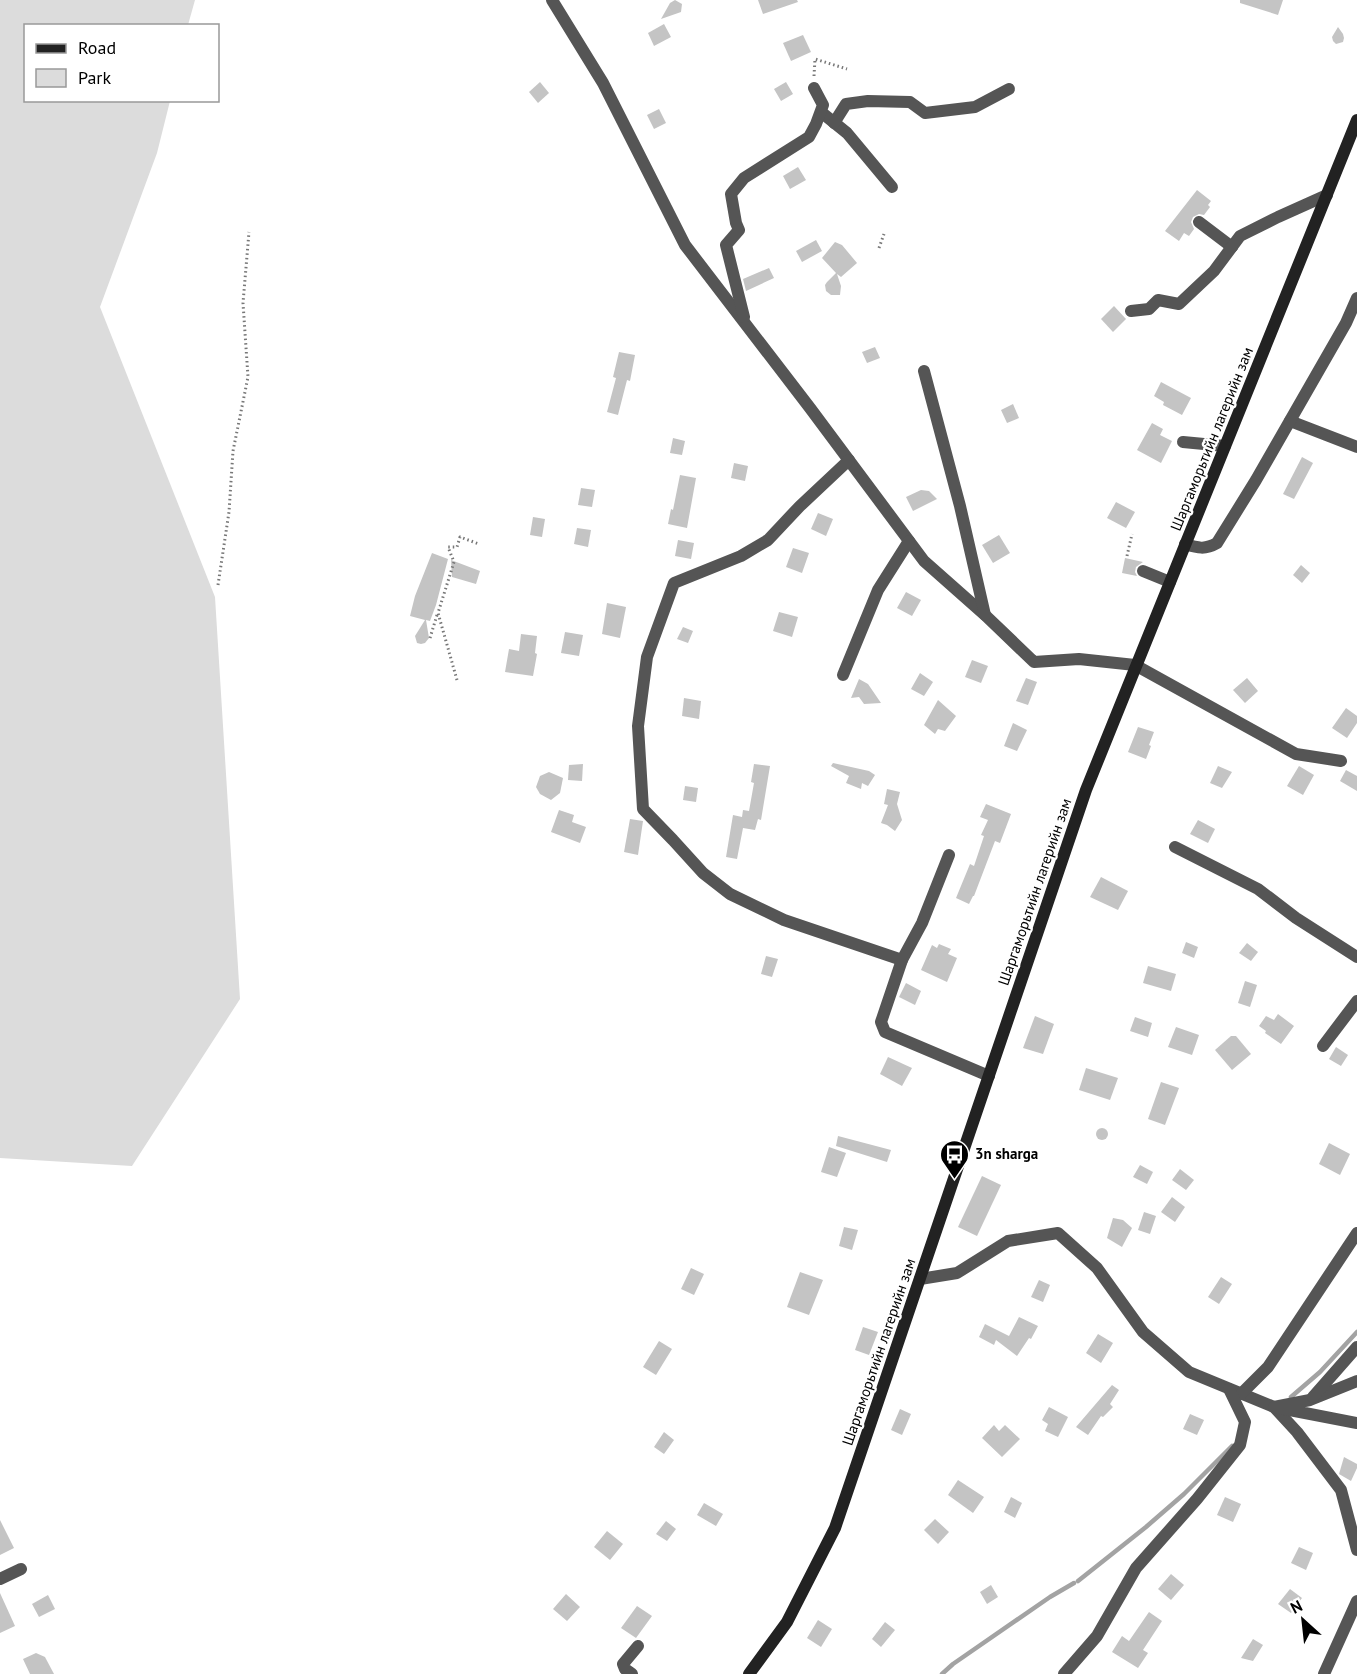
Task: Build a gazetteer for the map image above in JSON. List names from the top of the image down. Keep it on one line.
{"streets":{"street":["Шаргаморьтийн лагерийн зам"]},"places":{"bus stop":["3n sharga"]},"legend":["Road","Park"],"north":"top left"}
